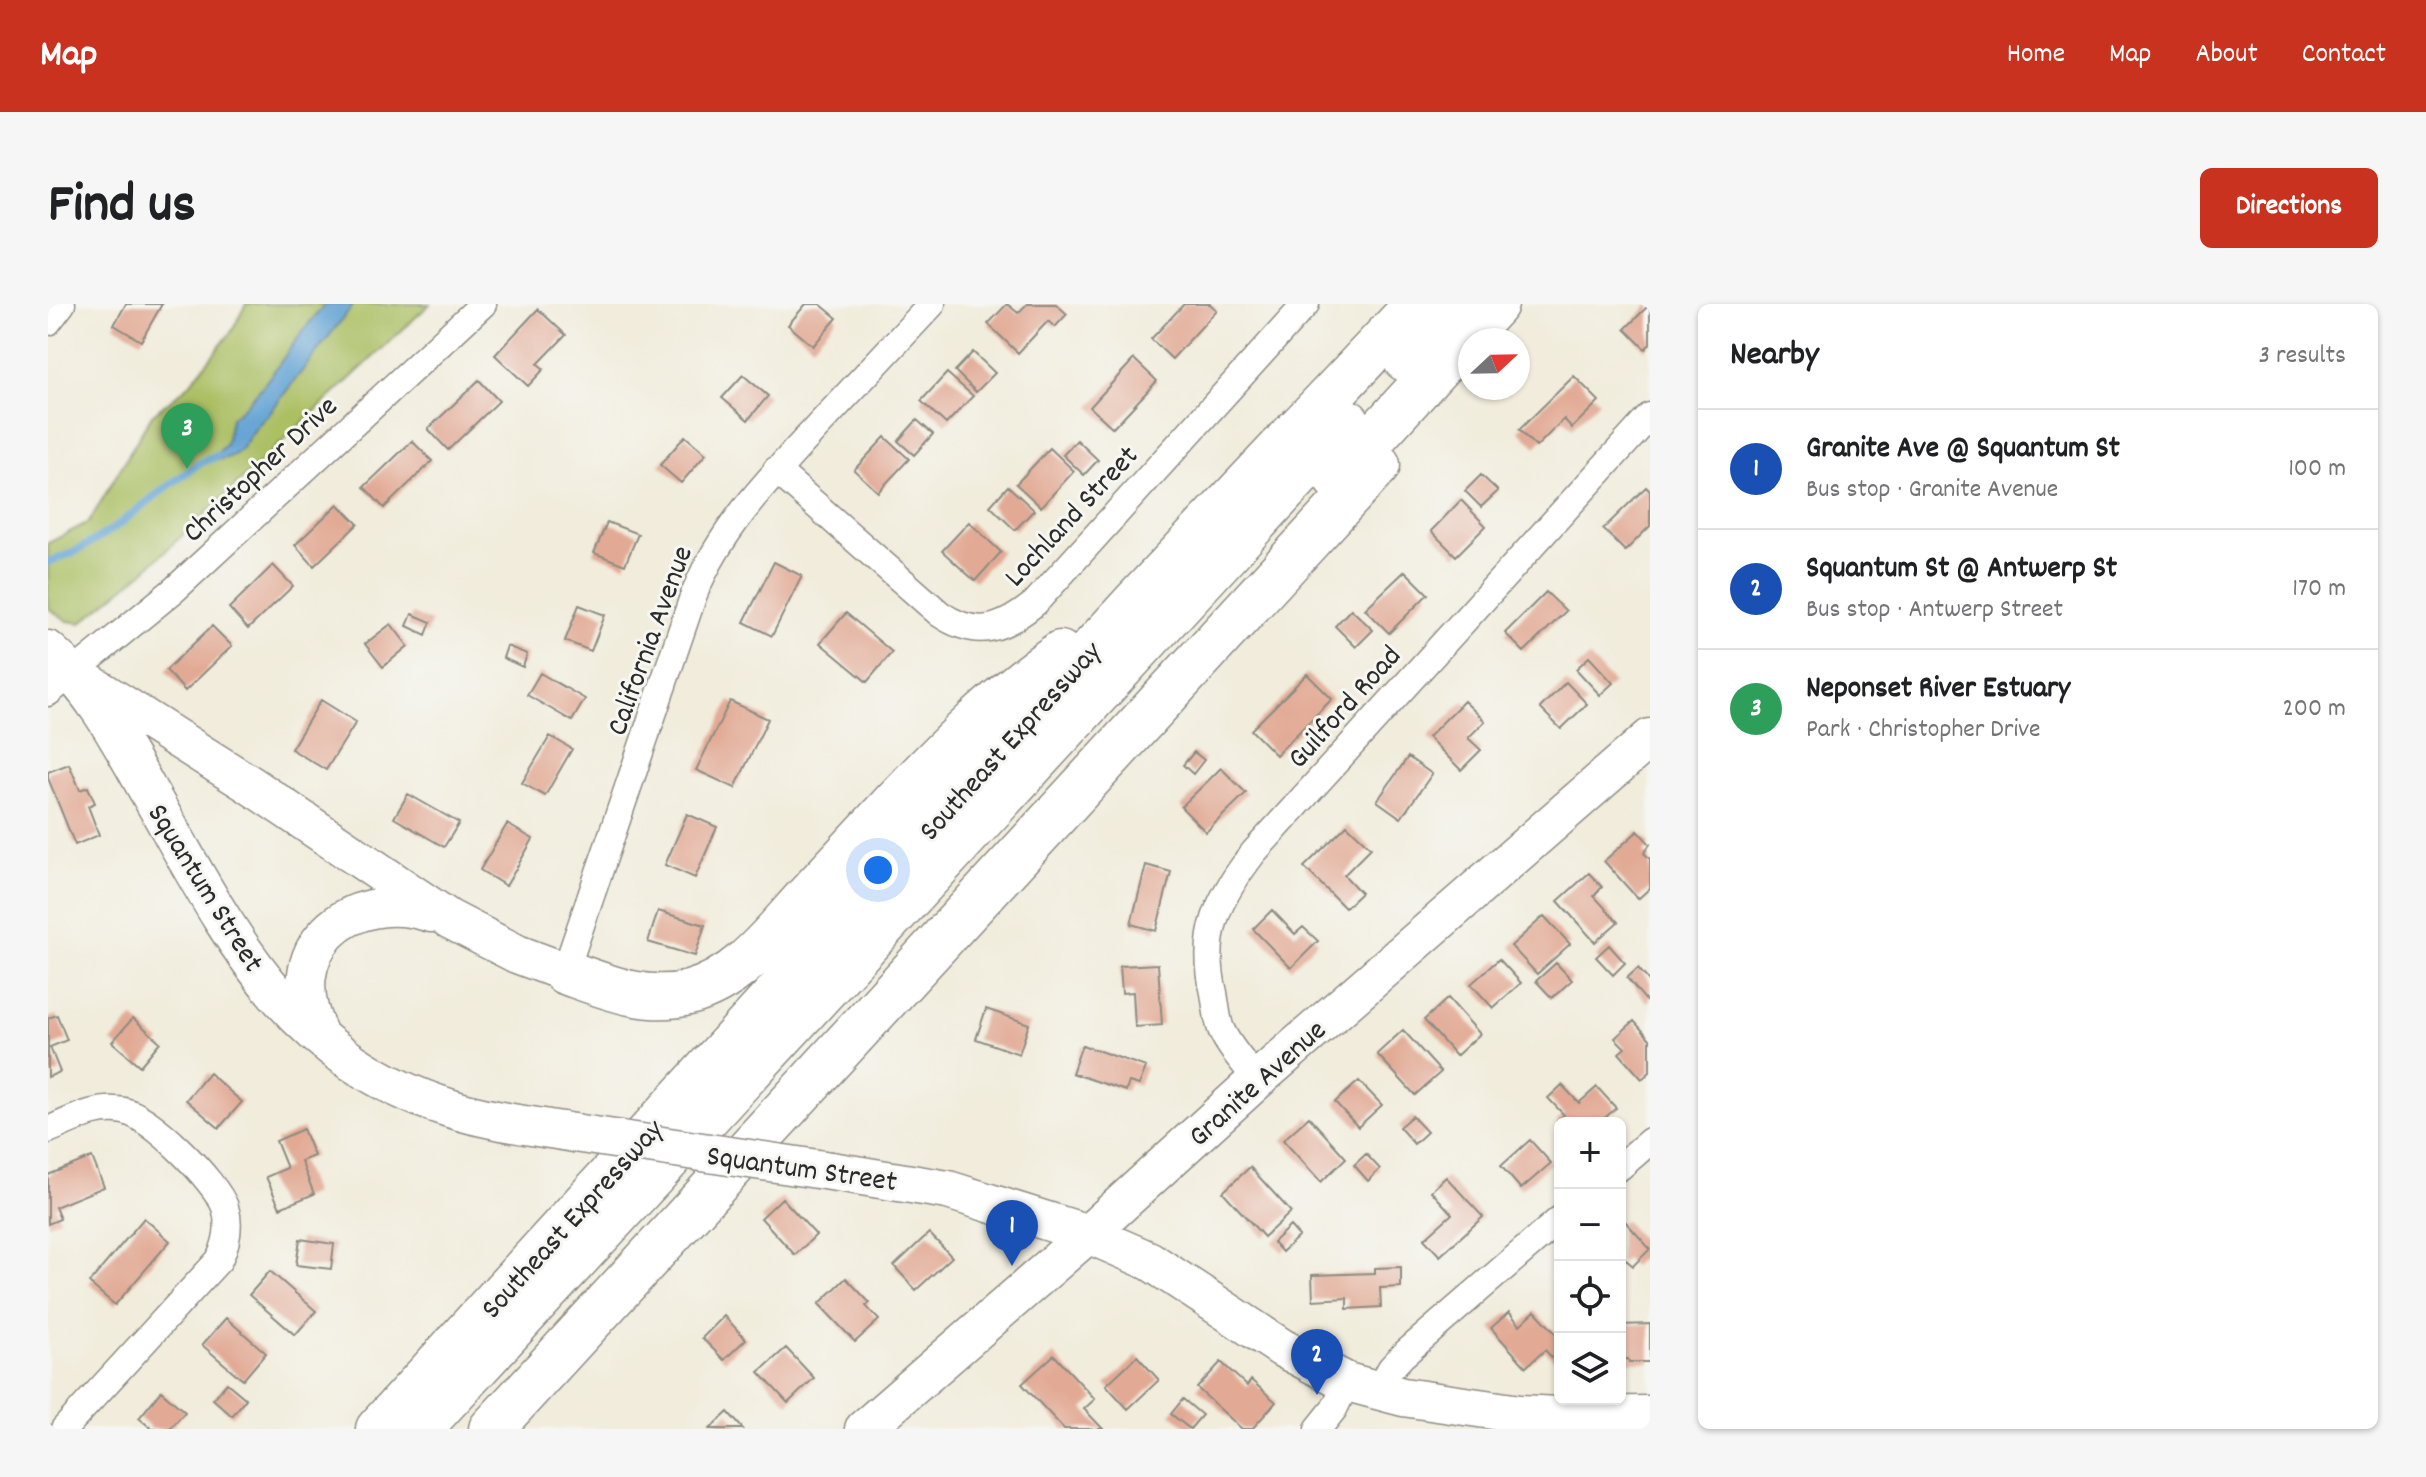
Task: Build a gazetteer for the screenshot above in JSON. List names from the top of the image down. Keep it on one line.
{"streets":{"highway":["Southeast Expressway"],"main road":["Squantum Street","Granite Avenue"],"street":["Christopher Drive","Lochland Street","California Avenue","Guilford Road"]},"crossings":[["Christopher Drive","Squantum Street"],["Lochland Street","California Avenue"],["Guilford Road","Granite Avenue"],["Squantum Street","Granite Avenue"]],"north":"right","page":{"header":"Map","nav":["Home","Map","About","Contact"],"title":"Find us","buttons":"Directions","heading":["Nearby","3 results"],"pins":["3","1","2"],"list":[{"mark":"1","name":"Granite Ave @ Squantum St","note":"Bus stop · Granite Avenue","value":"100 m"},{"mark":"2","name":"Squantum St @ Antwerp St","note":"Bus stop · Antwerp Street","value":"170 m"},{"mark":"3","name":"Neponset River Estuary","note":"Park · Christopher Drive","value":"200 m"}],"map_buttons":["+","−"]}}
